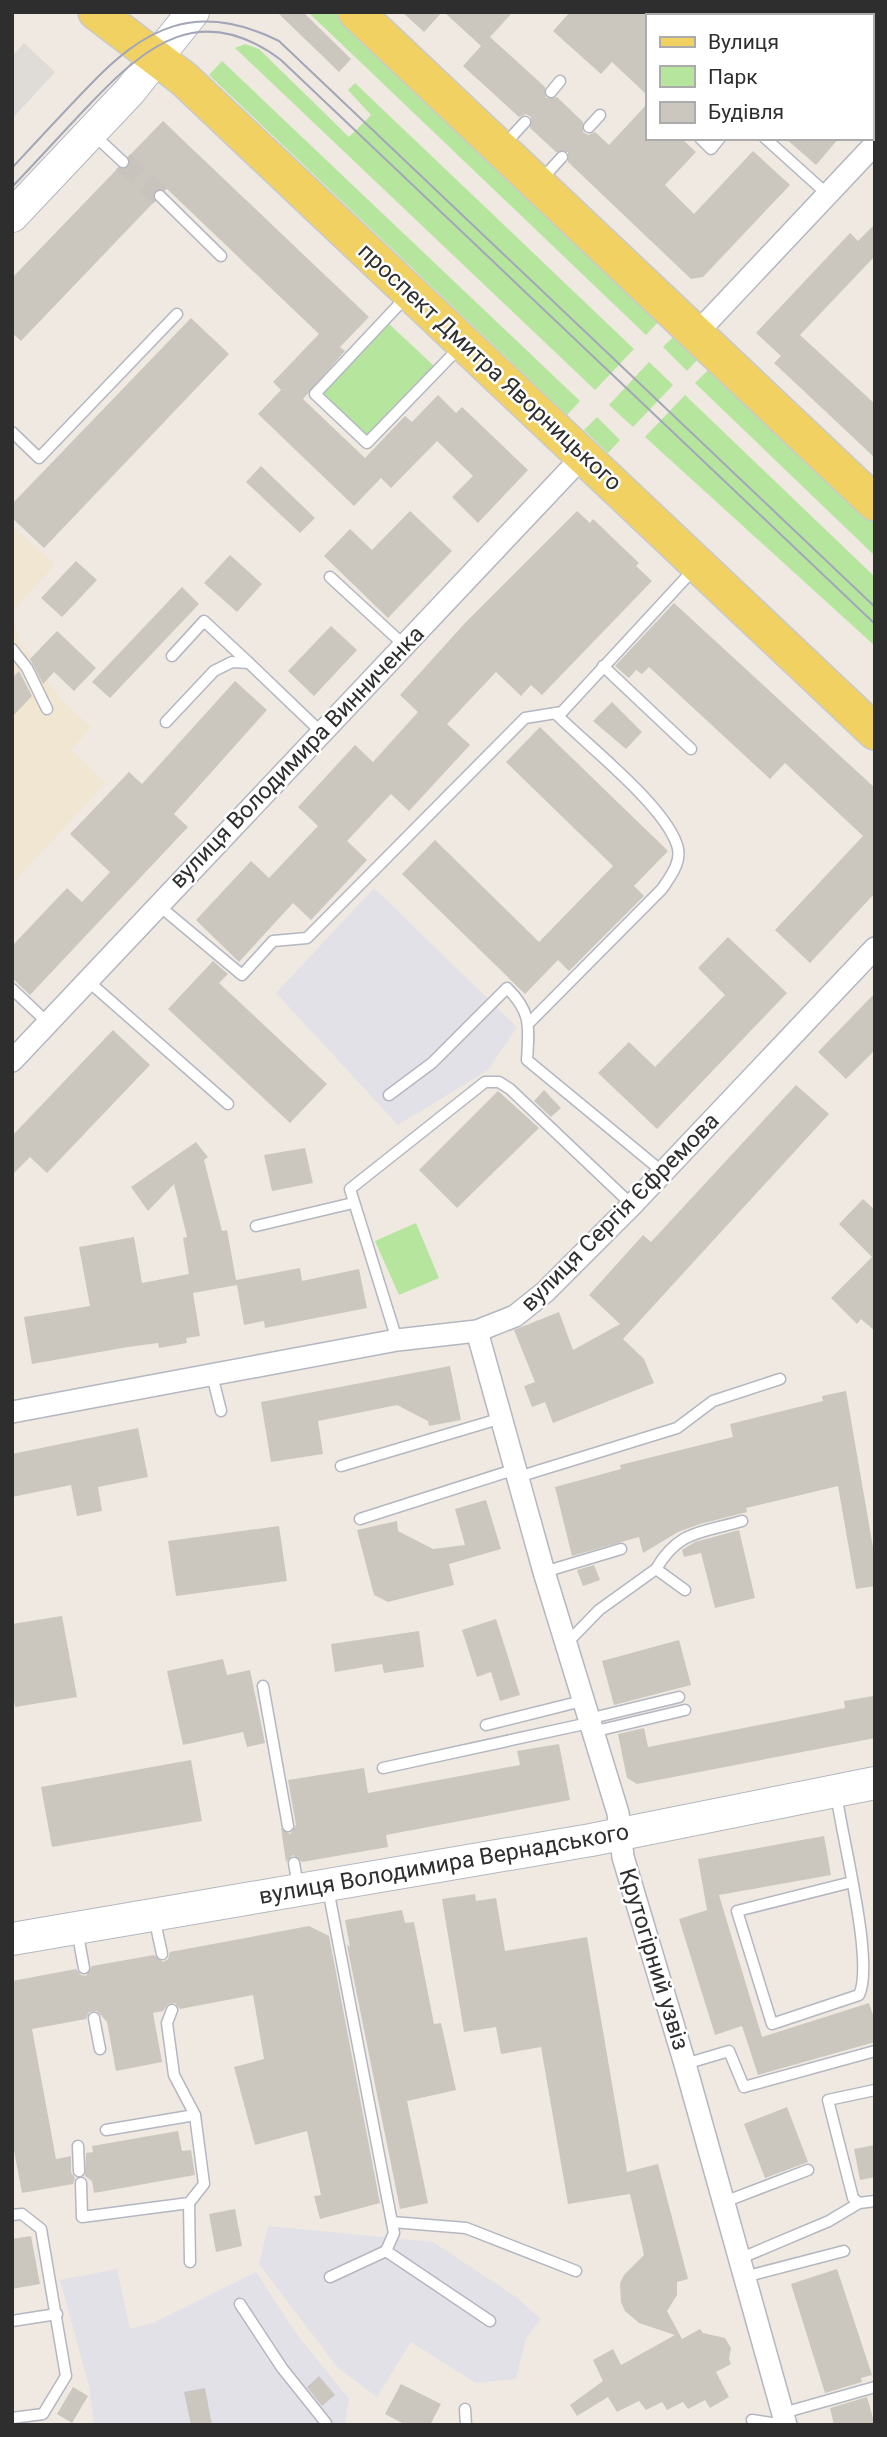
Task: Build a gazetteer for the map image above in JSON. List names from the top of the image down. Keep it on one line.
{"streets":{"main road":["проспект Дмитра Яворницького"],"street":["вулиця Володимира Винниченка","вулиця Сергія Єфремова","вулиця Володимира Вернадського","Крутогірний узвіз"]},"crossings":[["проспект Дмитра Яворницького","вулиця Володимира Винниченка"],["вулиця Сергія Єфремова","Крутогірний узвіз"],["вулиця Володимира Вернадського","Крутогірний узвіз"]],"legend":["Вулиця","Парк","Будівля"]}
